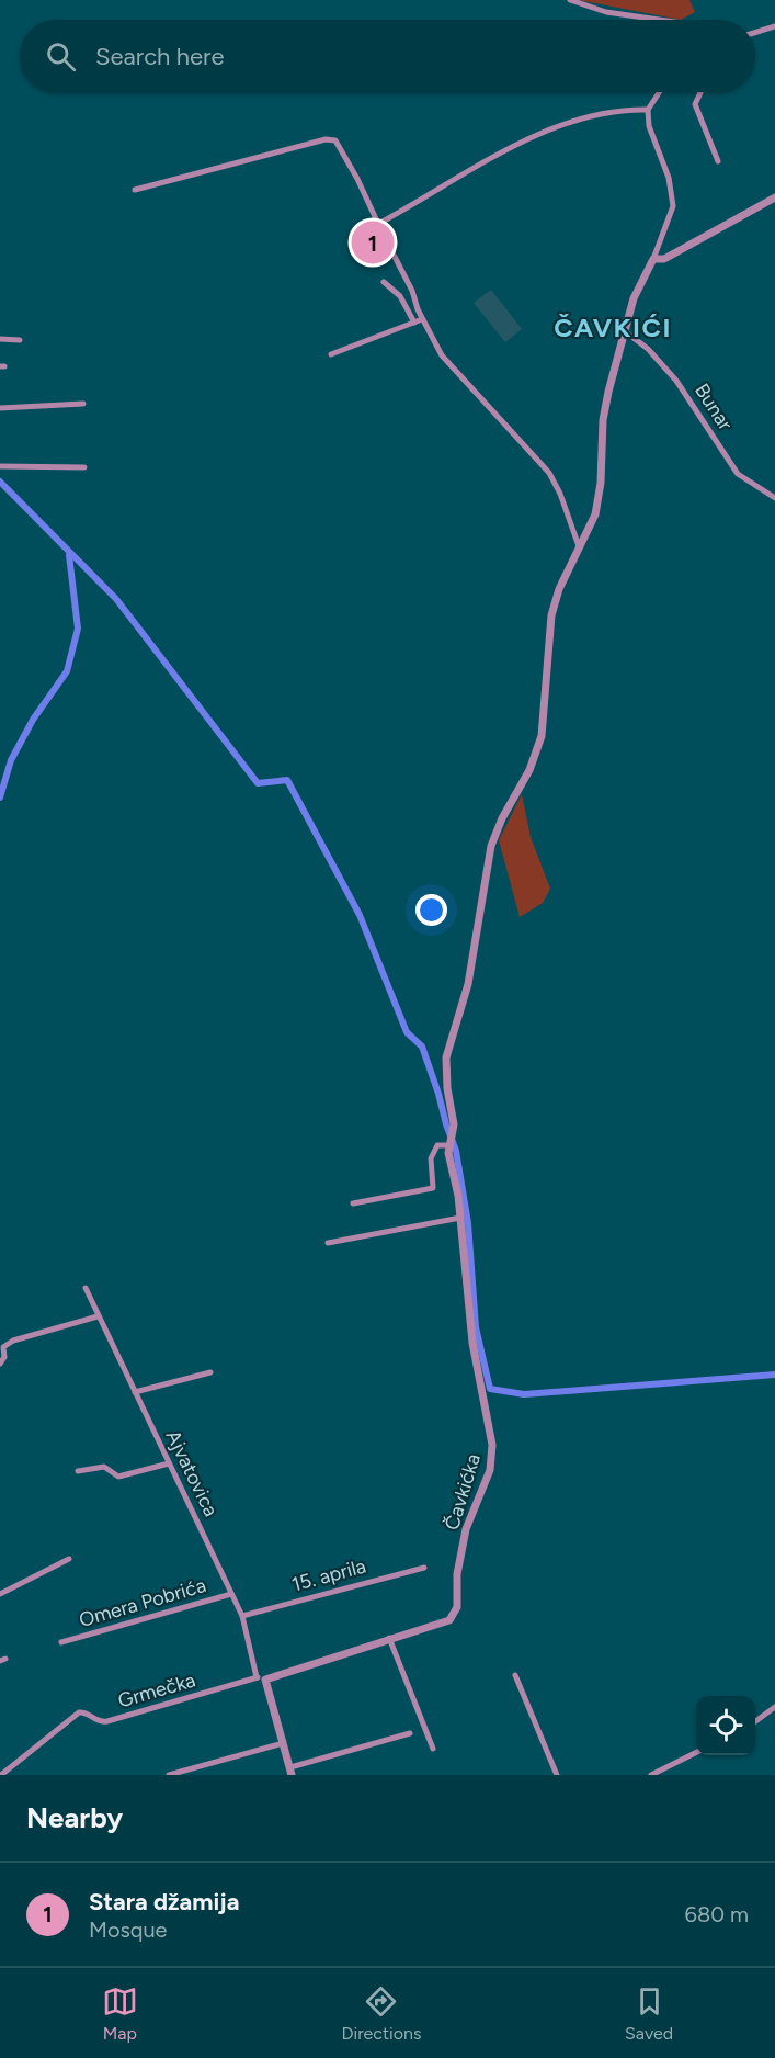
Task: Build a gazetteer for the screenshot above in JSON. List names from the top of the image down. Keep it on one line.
{"streets":{"street":["Bunar","Ajvatovica","Čavkićka","15. aprila","Omera Pobrića","Grmečka"]},"crossings":[["Ajvatovica","Čavkićka"],["Ajvatovica","15. aprila"],["Ajvatovica","Omera Pobrića"],["Ajvatovica","Grmečka"],["Čavkićka","Grmečka"]],"districts":["ČAVKIĆI"],"page":{"search":"Search here","pins":"1","heading":"Nearby","list":[{"mark":"1","name":"Stara džamija","note":"Mosque","value":"680 m"}],"nav":["Map","Directions","Saved"]}}
